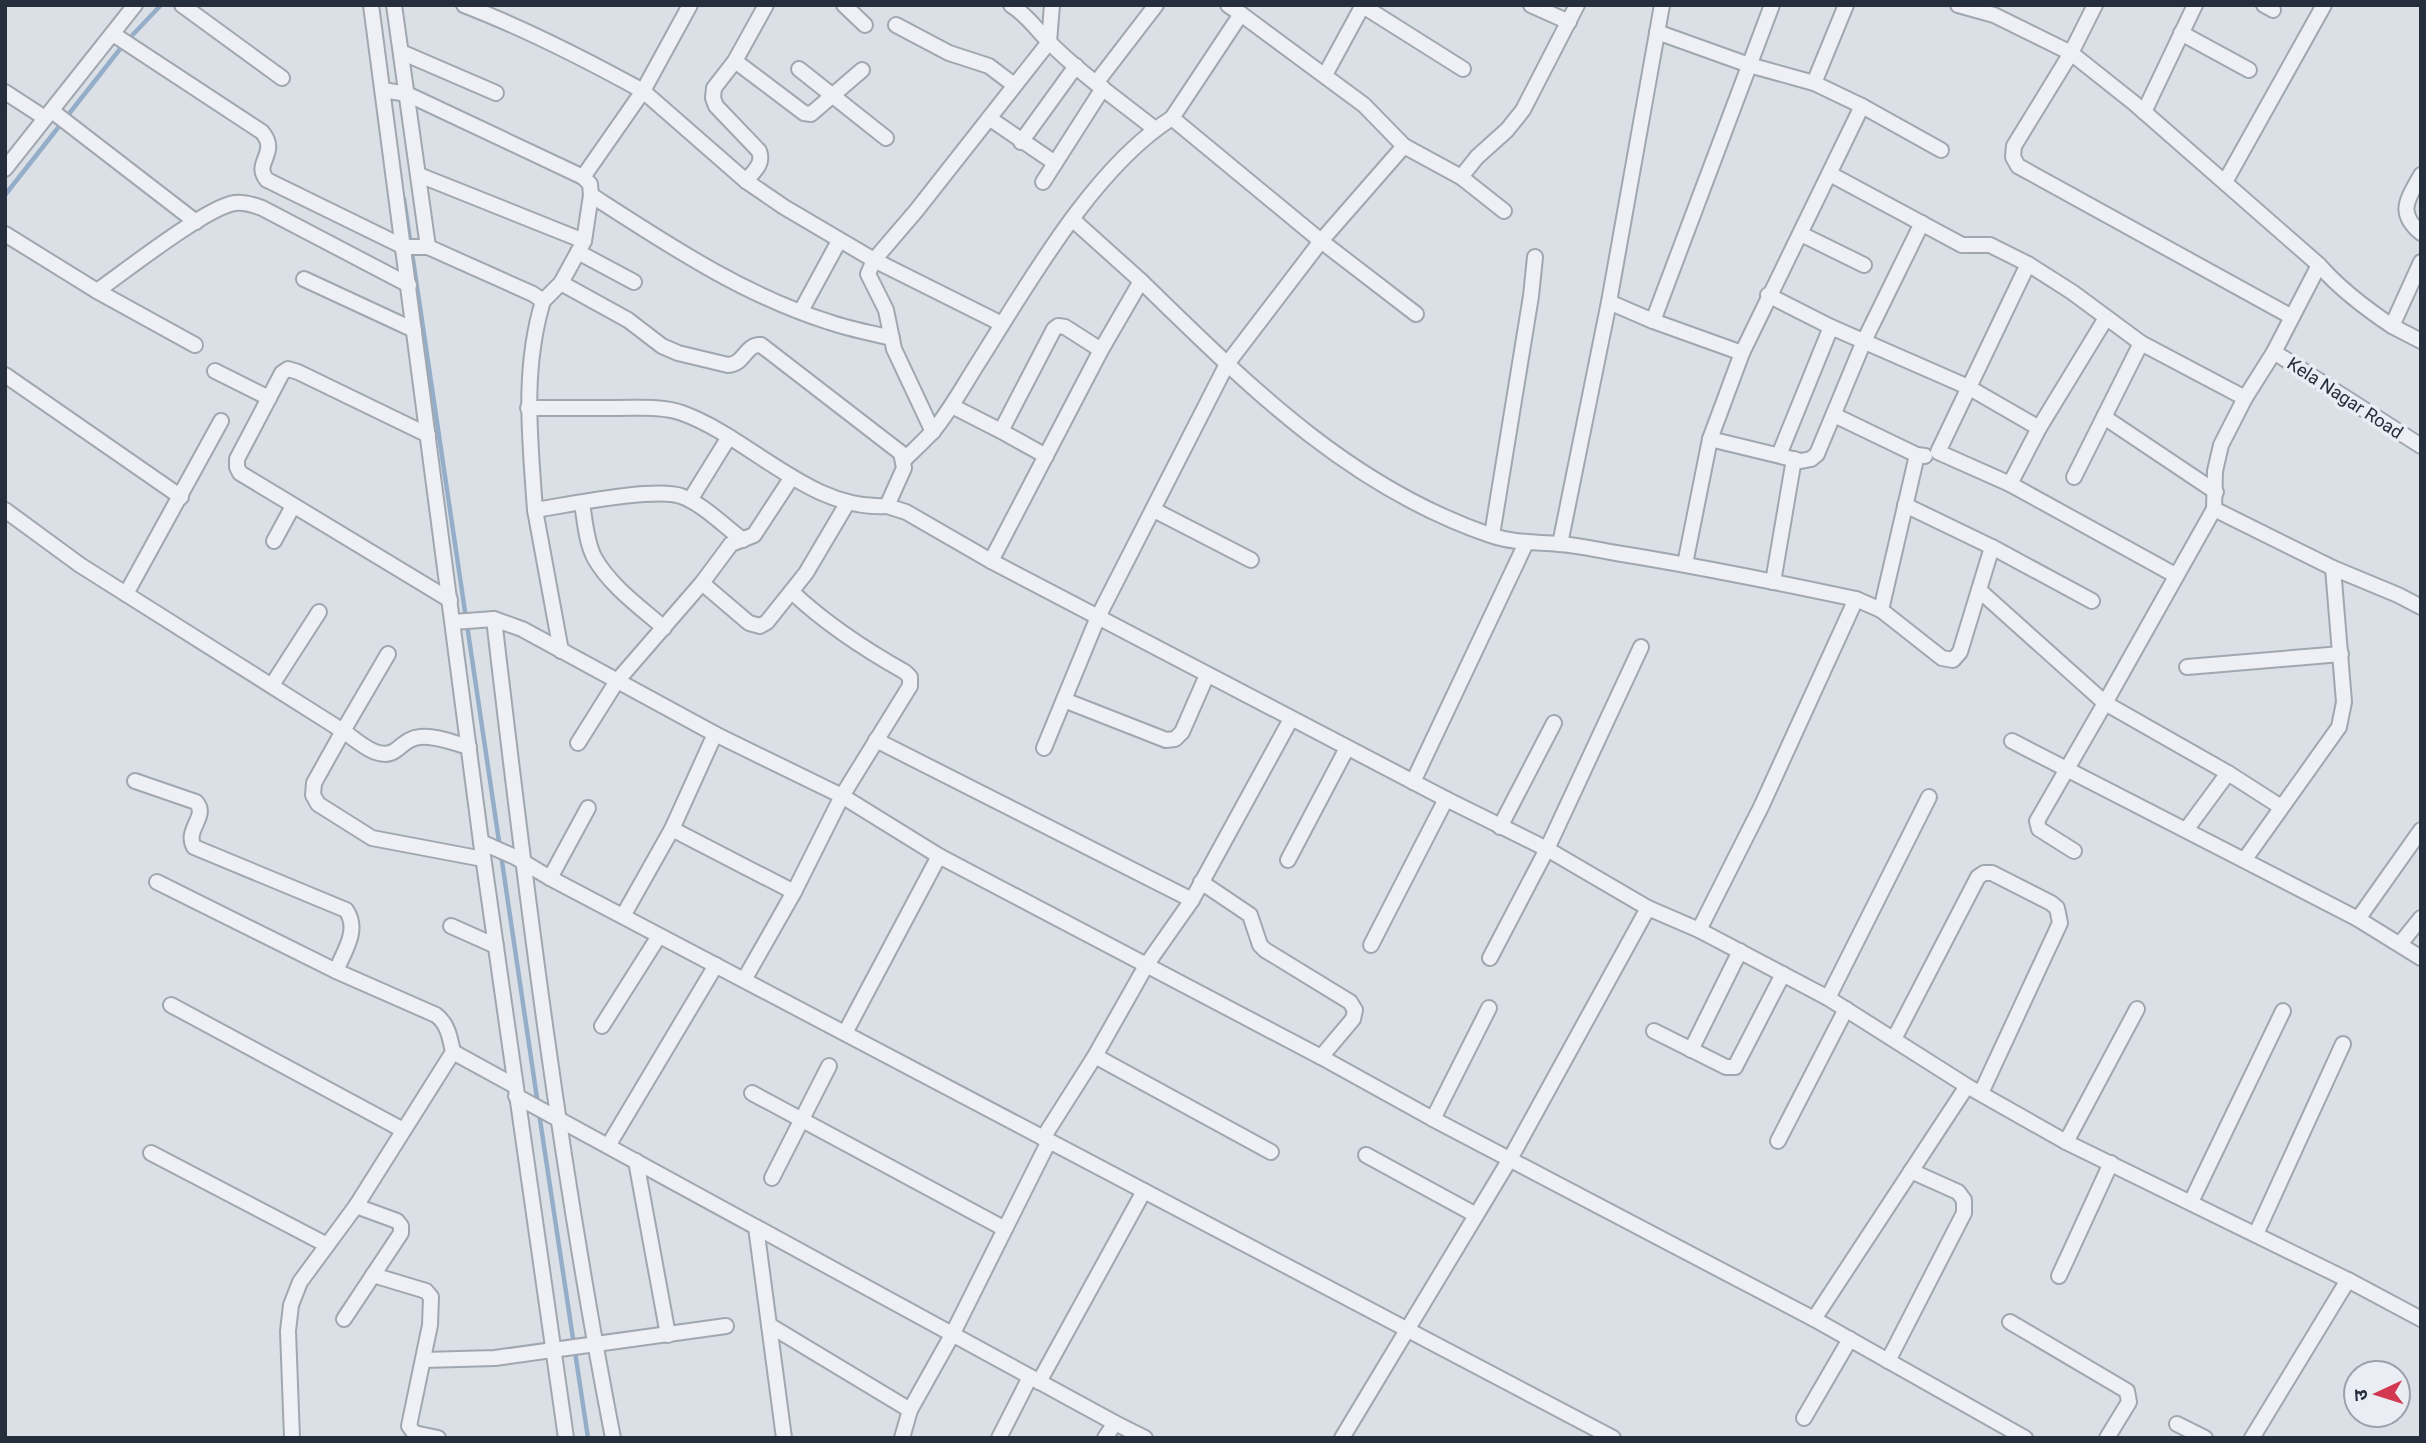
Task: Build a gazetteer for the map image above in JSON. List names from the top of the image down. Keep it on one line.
{"streets":{"street":["Kela Nagar Road"]},"north":"left"}
